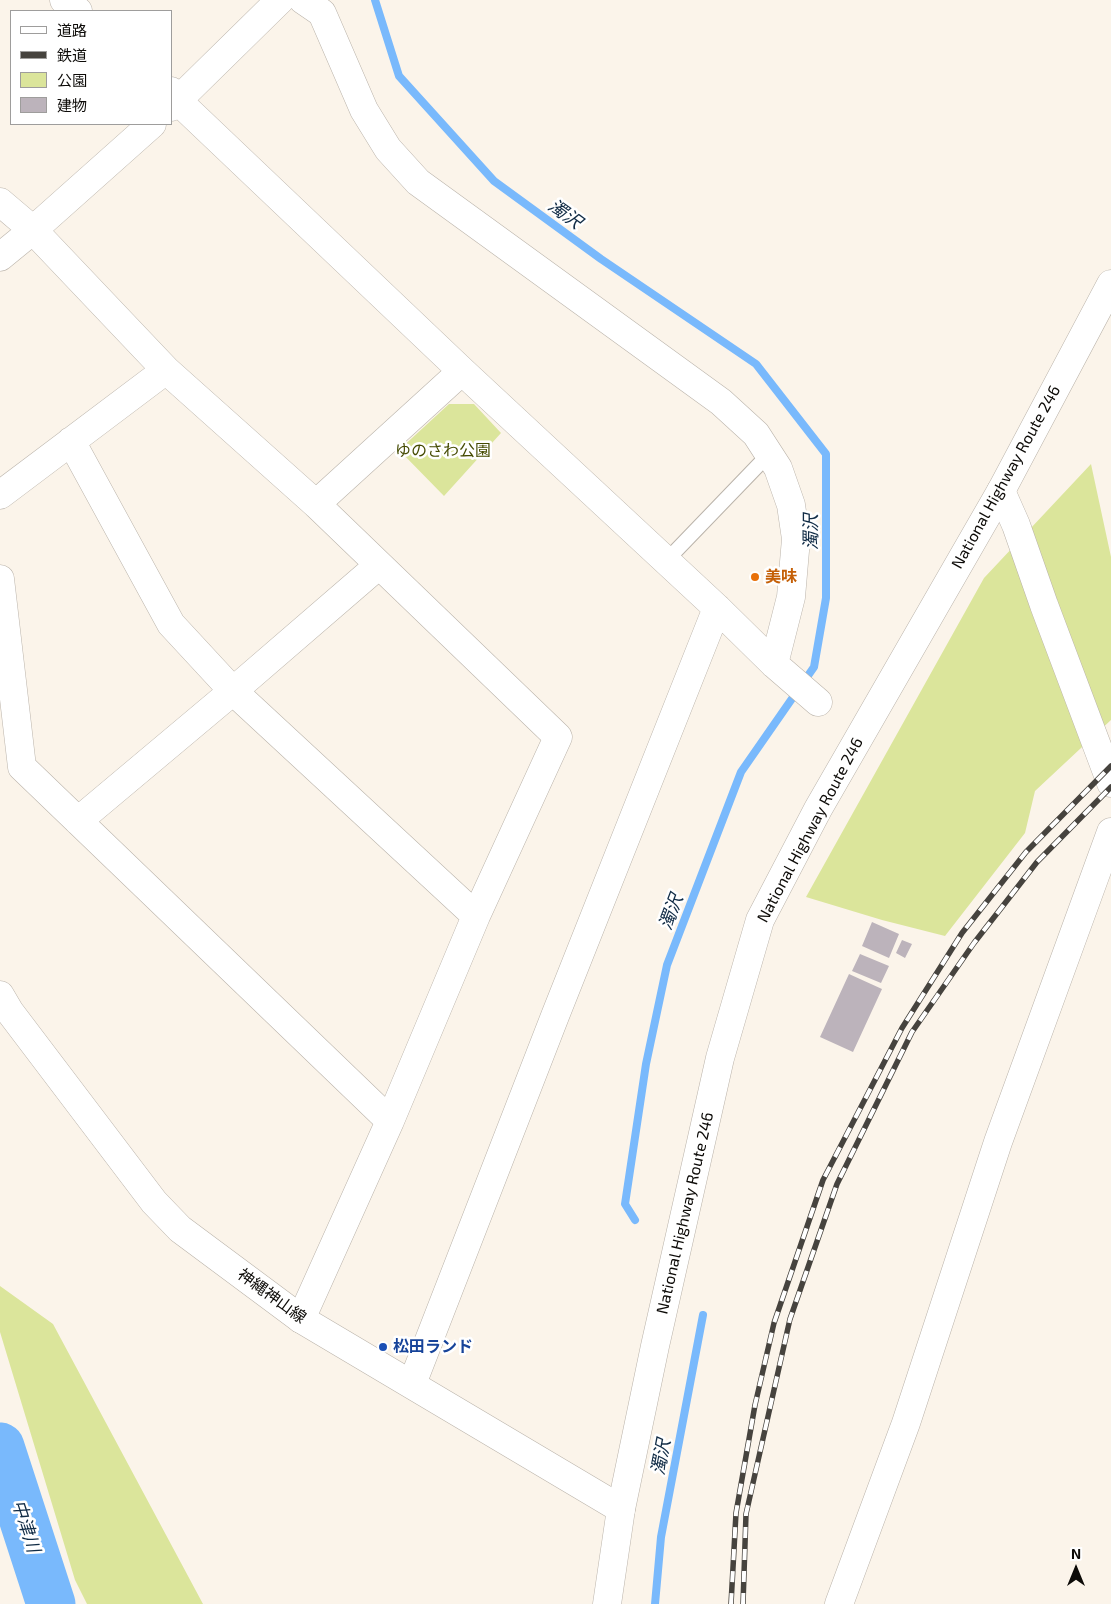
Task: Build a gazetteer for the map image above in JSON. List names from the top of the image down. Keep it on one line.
{"streets":{"main road":["National Highway Route 246","神縄神山線"]},"crossings":[["National Highway Route 246","神縄神山線"]],"water":["濁沢","中津川"],"parks":["ゆのさわ公園"],"places":["美味","松田ランド"],"legend":["道路","鉄道","公園","建物"],"north":"top"}
